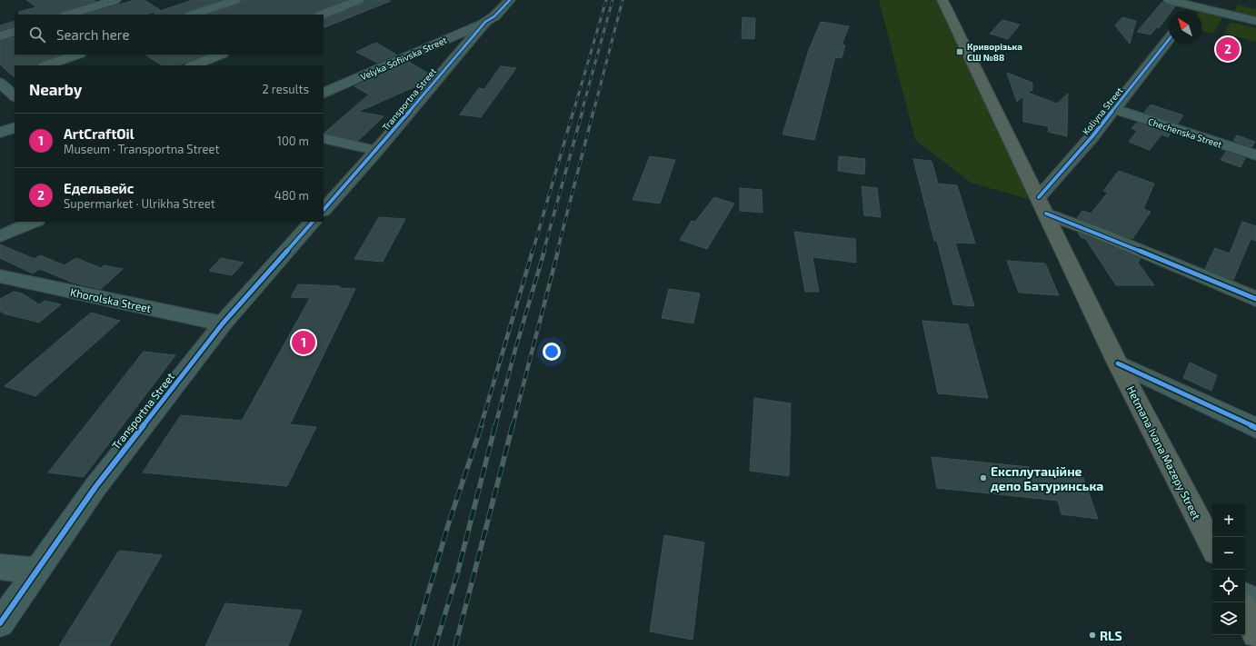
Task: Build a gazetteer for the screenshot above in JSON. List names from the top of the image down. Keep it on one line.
{"streets":{"main road":["Hetmana Ivana Mazepy Street"],"street":["Velyka Sofiivska Street","Transportna Street","Koliyna Street","Chechenska Street","Khorolska Street"]},"crossings":[["Velyka Sofiivska Street","Transportna Street"],["Transportna Street","Khorolska Street"],["Koliyna Street","Chechenska Street"],["Koliyna Street","Hetmana Ivana Mazepy Street"]],"places":{"transit":["Криворізька СШ №88"],"other":["Експлутаційне депо Батуринська","RLS"]},"north":"top left","page":{"search":"Search here","pins":["2","1"],"heading":["Nearby","2 results"],"list":[{"mark":"1","name":"ArtCraftOil","note":"Museum · Transportna Street","value":"100 m"},{"mark":"2","name":"Едельвейс","note":"Supermarket · Ulrikha Street","value":"480 m"}],"map_buttons":["+","−"]}}
